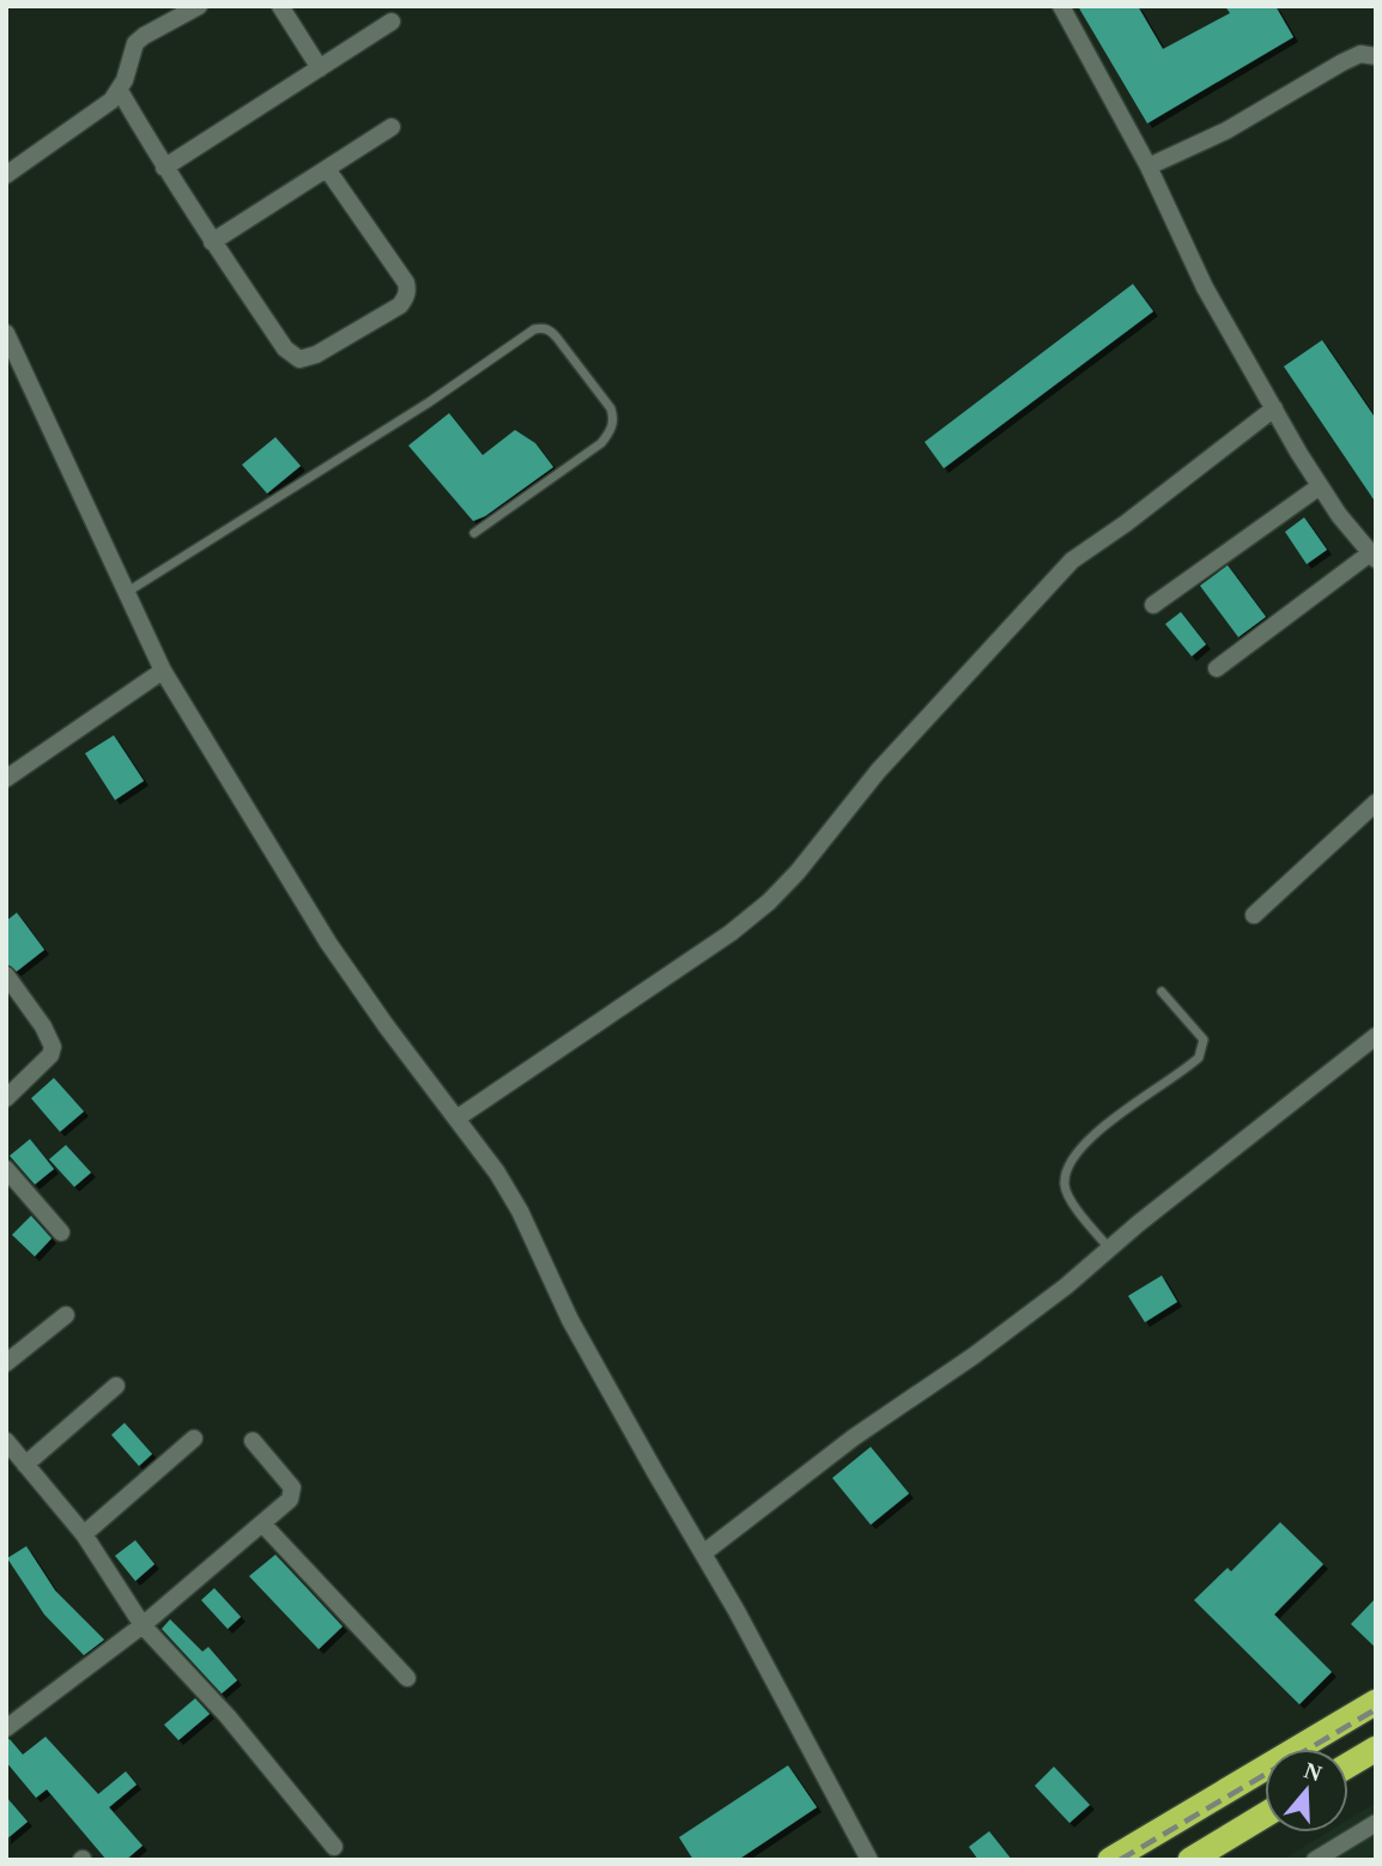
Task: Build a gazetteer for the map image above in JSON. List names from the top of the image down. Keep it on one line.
{"north":"top"}
